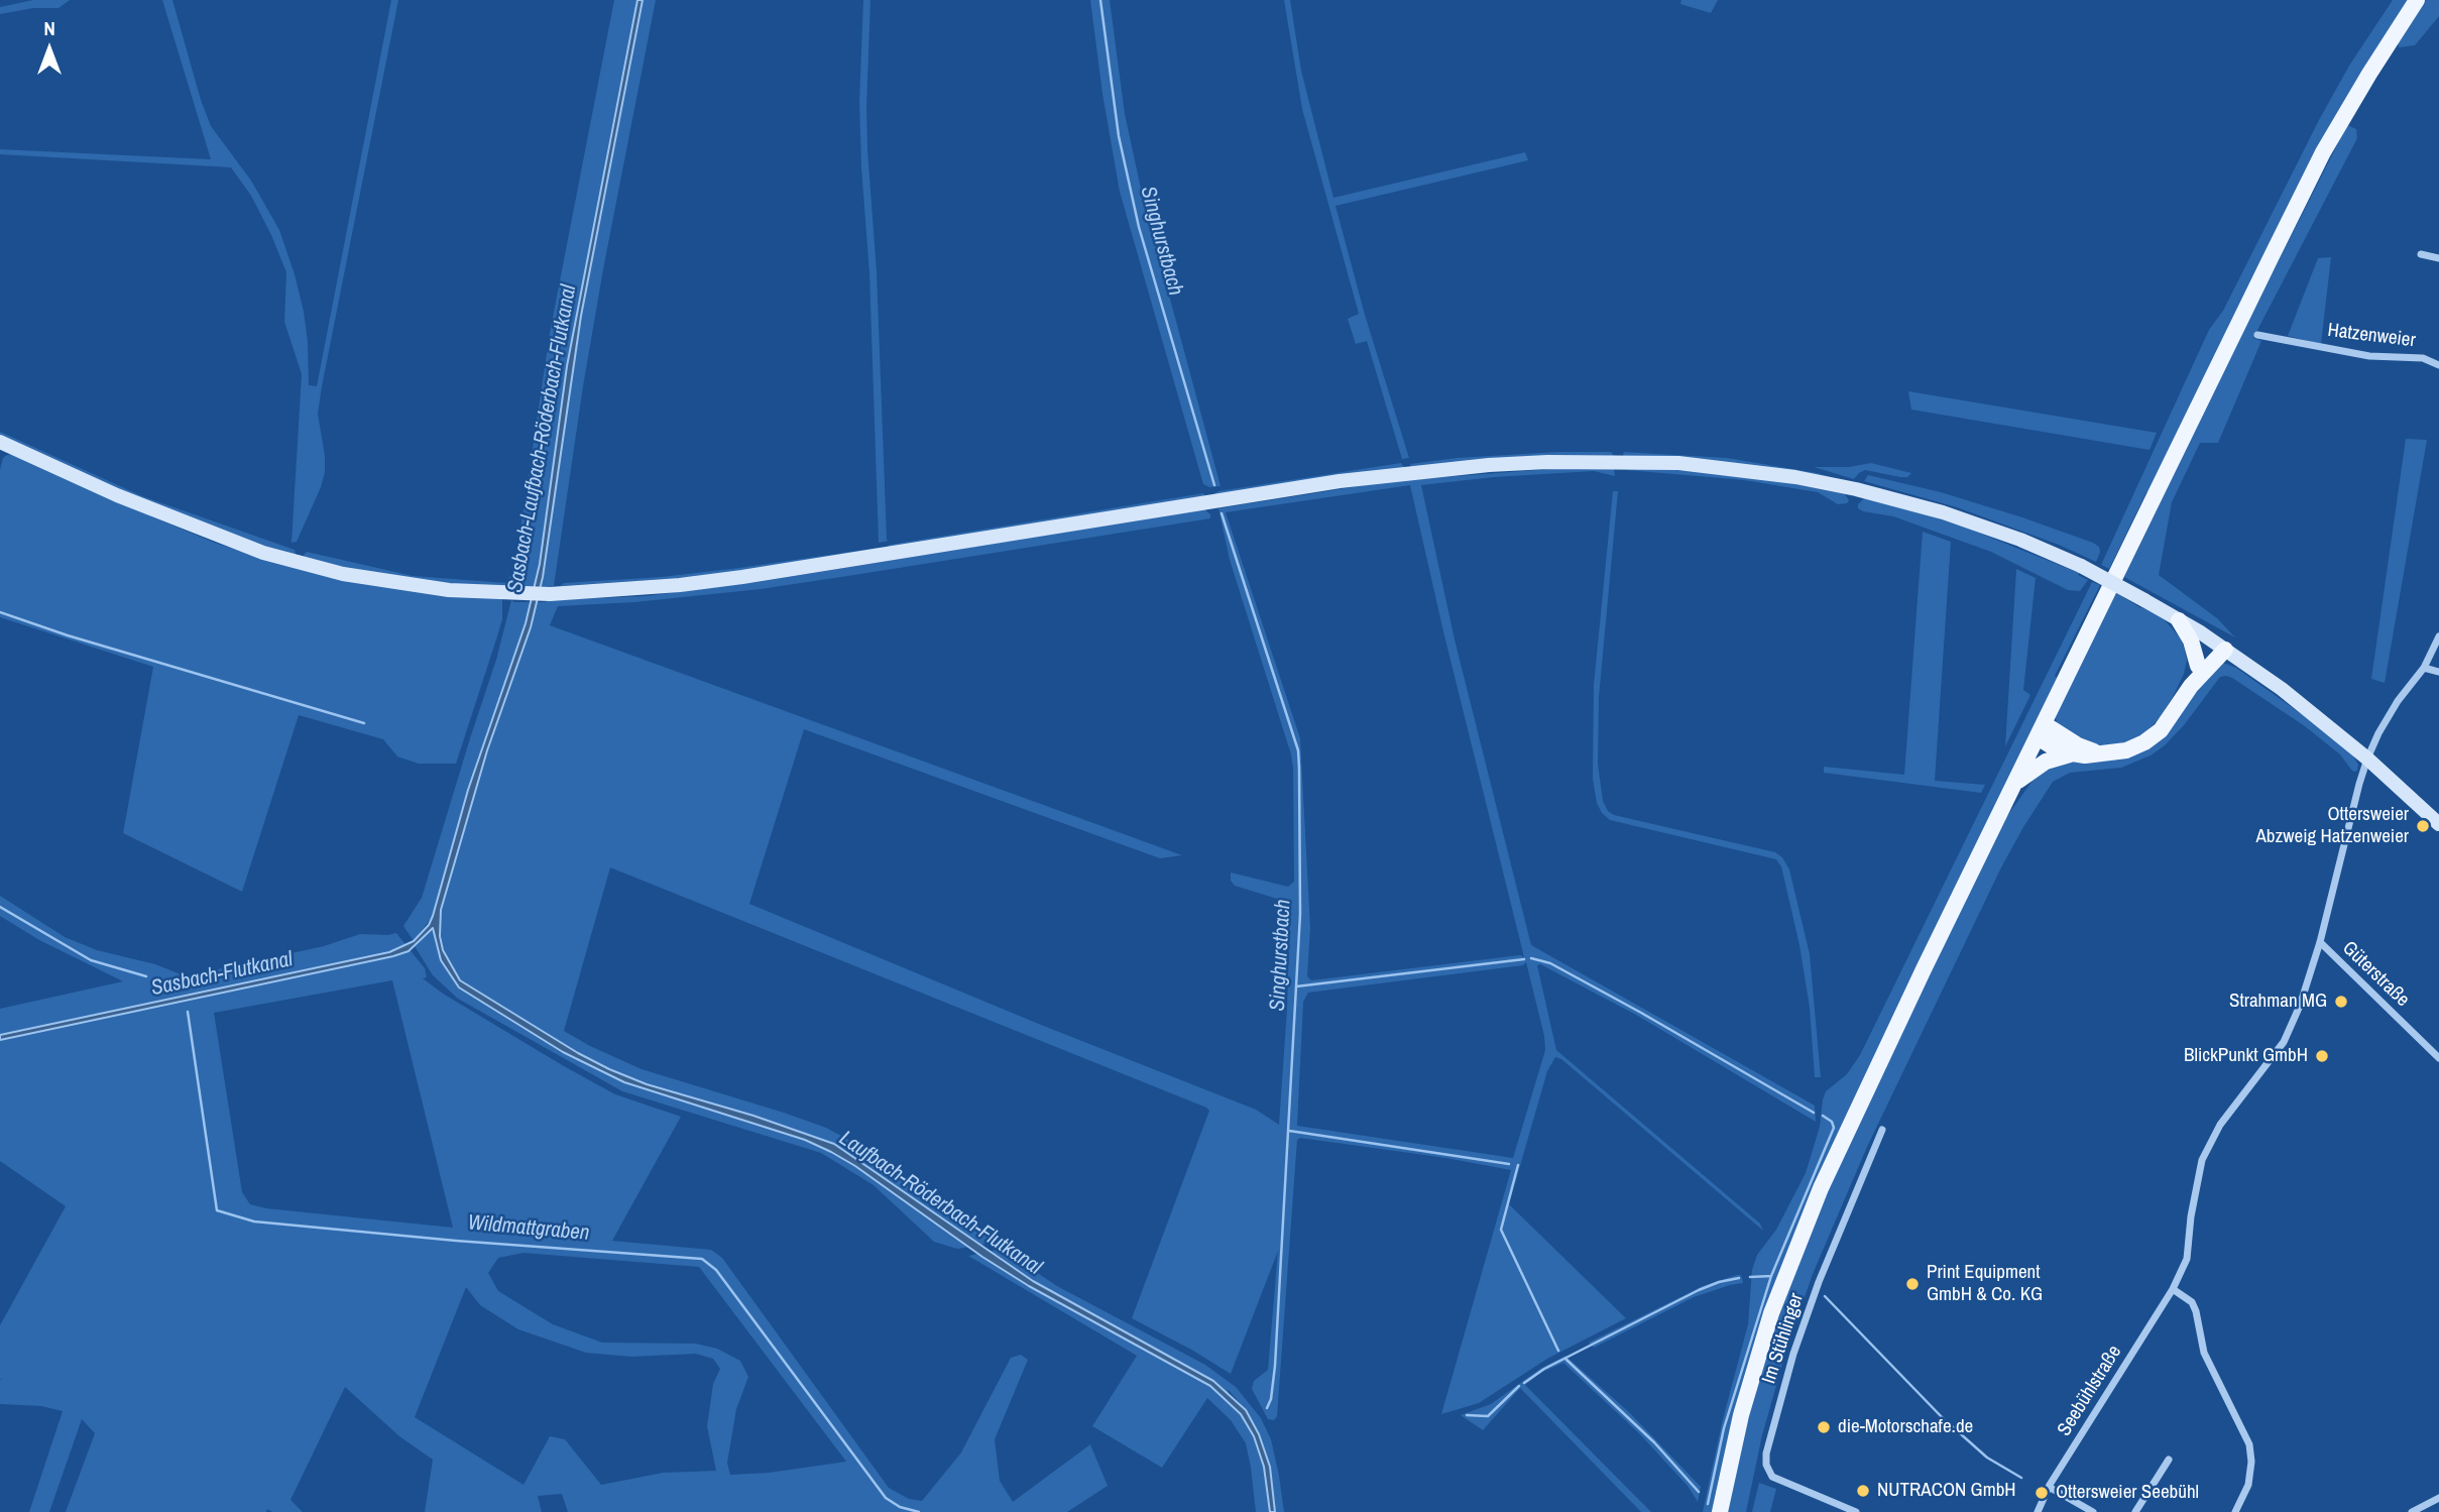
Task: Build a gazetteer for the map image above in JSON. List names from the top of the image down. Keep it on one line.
{"streets":{"street":["Hatzenweier","Güterstraße","Im Stühlinger","Seebühlstraße"]},"crossings":[["Güterstraße","Seebühlstraße"]],"water":["Singhurstbach","Sasbach-Laufbach-Röderbach-Flutkanal","Sasbach-Flutkanal","Laufbach-Röderbach-Flutkanal","Wildmattgraben"],"places":["Ottersweier Abzweig Hatzenweier","Strahman MG","BlickPunkt GmbH","Print Equipment GmbH & Co. KG","die-Motorschafe.de","NUTRACON GmbH","Ottersweier Seebühl"],"north":"top"}
